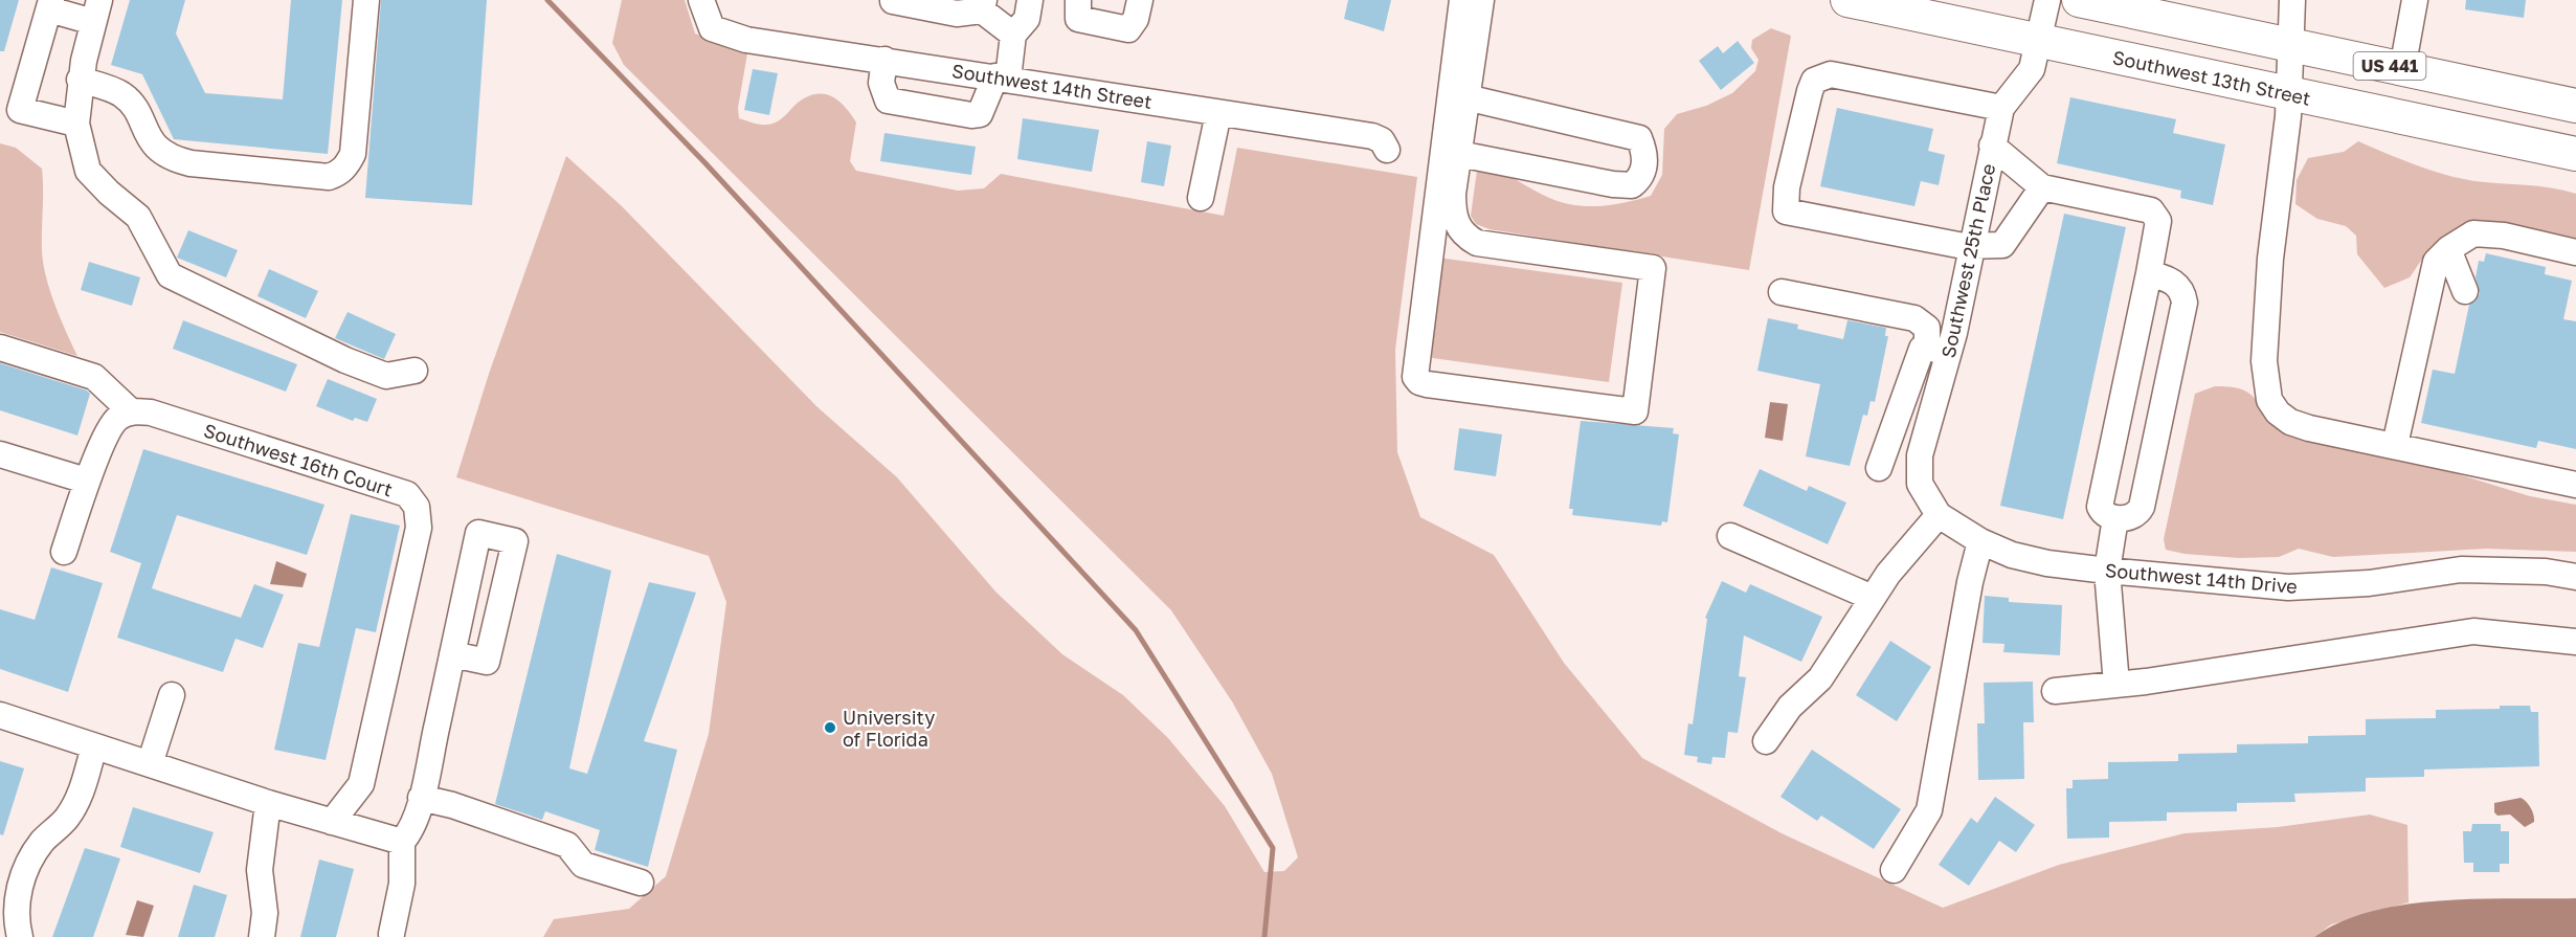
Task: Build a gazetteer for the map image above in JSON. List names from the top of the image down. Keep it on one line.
{"streets":{"main road":["US 441","Southwest 13th Street"],"street":["Southwest 14th Street","Southwest 25th Place","Southwest 16th Court","Southwest 14th Drive"]},"crossings":[["Southwest 13th Street","Southwest 25th Place"],["Southwest 25th Place","Southwest 14th Drive"]],"places":["University of Florida"]}
